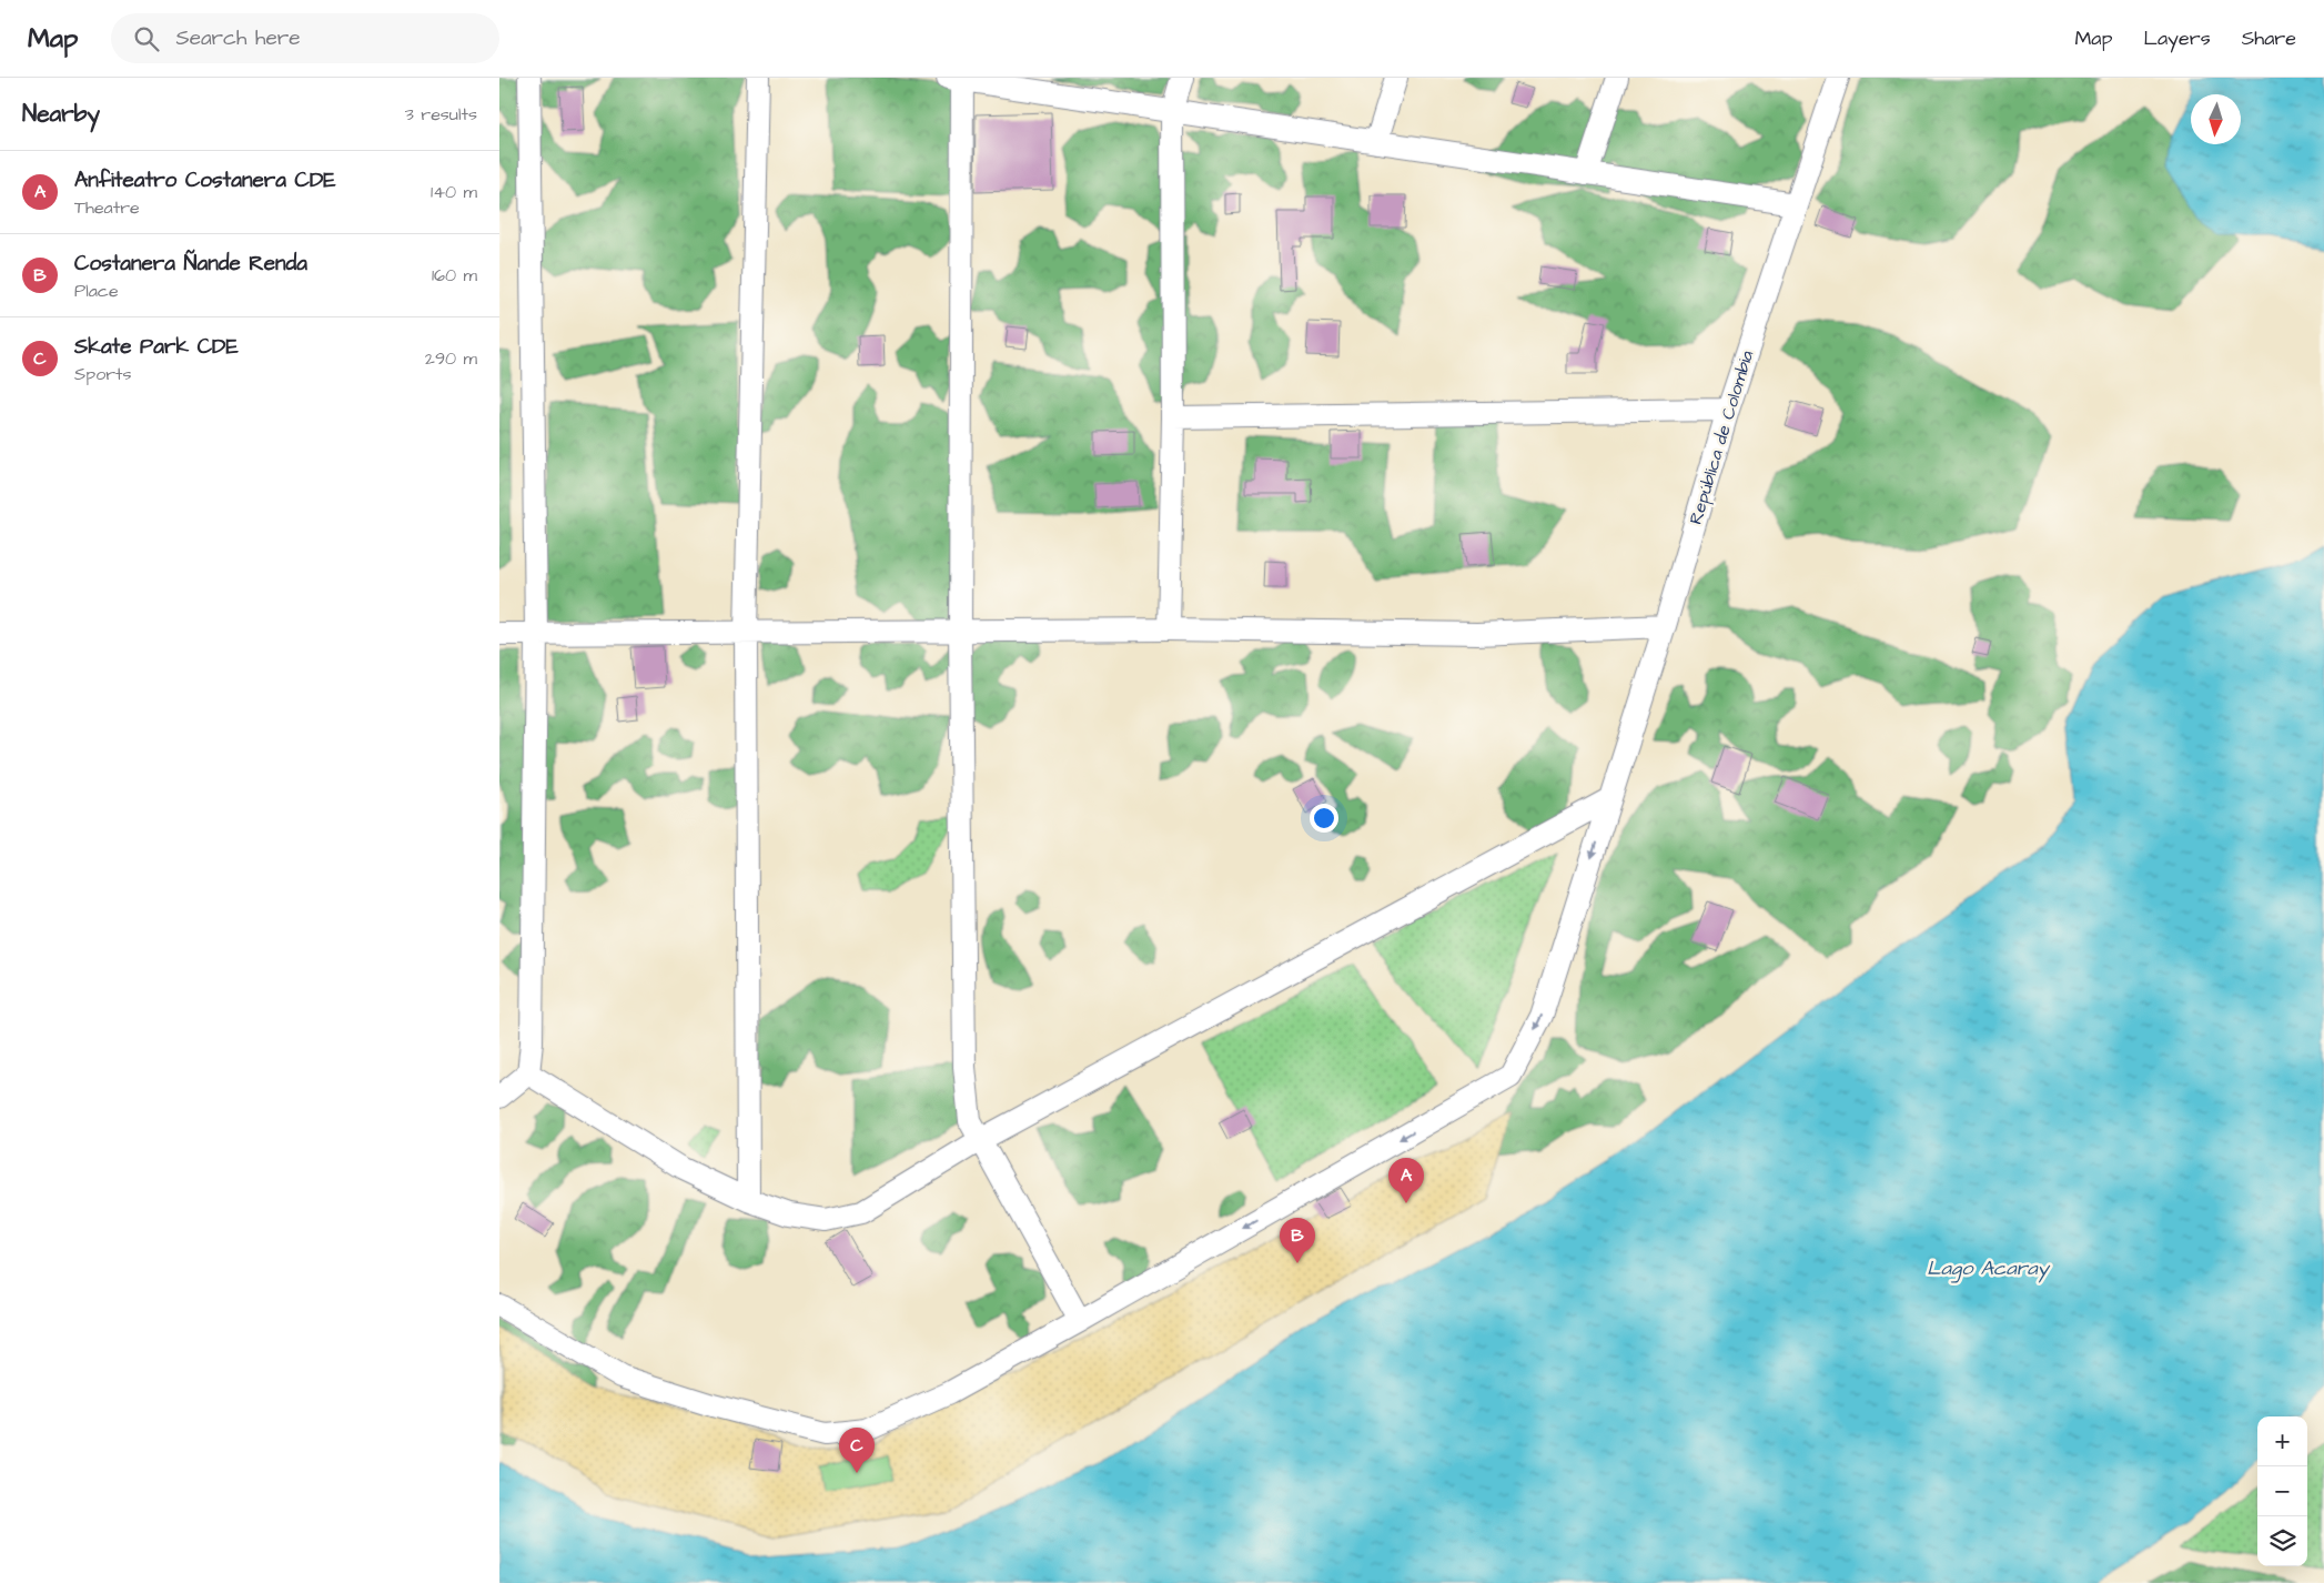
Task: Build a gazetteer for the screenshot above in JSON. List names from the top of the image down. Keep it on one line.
{"streets":{"street":["República de Colombia"]},"water":["Lago Acaray"],"north":"bottom","page":{"header":"Map","search":"Search here","nav":["Map","Layers","Share"],"heading":["Nearby","3 results"],"list":[{"mark":"A","name":"Anfiteatro Costanera CDE","note":"Theatre","value":"140 m"},{"mark":"B","name":"Costanera Ñande Renda","note":"Place","value":"160 m"},{"mark":"C","name":"Skate Park CDE","note":"Sports","value":"290 m"}],"pins":["A","B","C"],"map_buttons":["+","−"]}}
